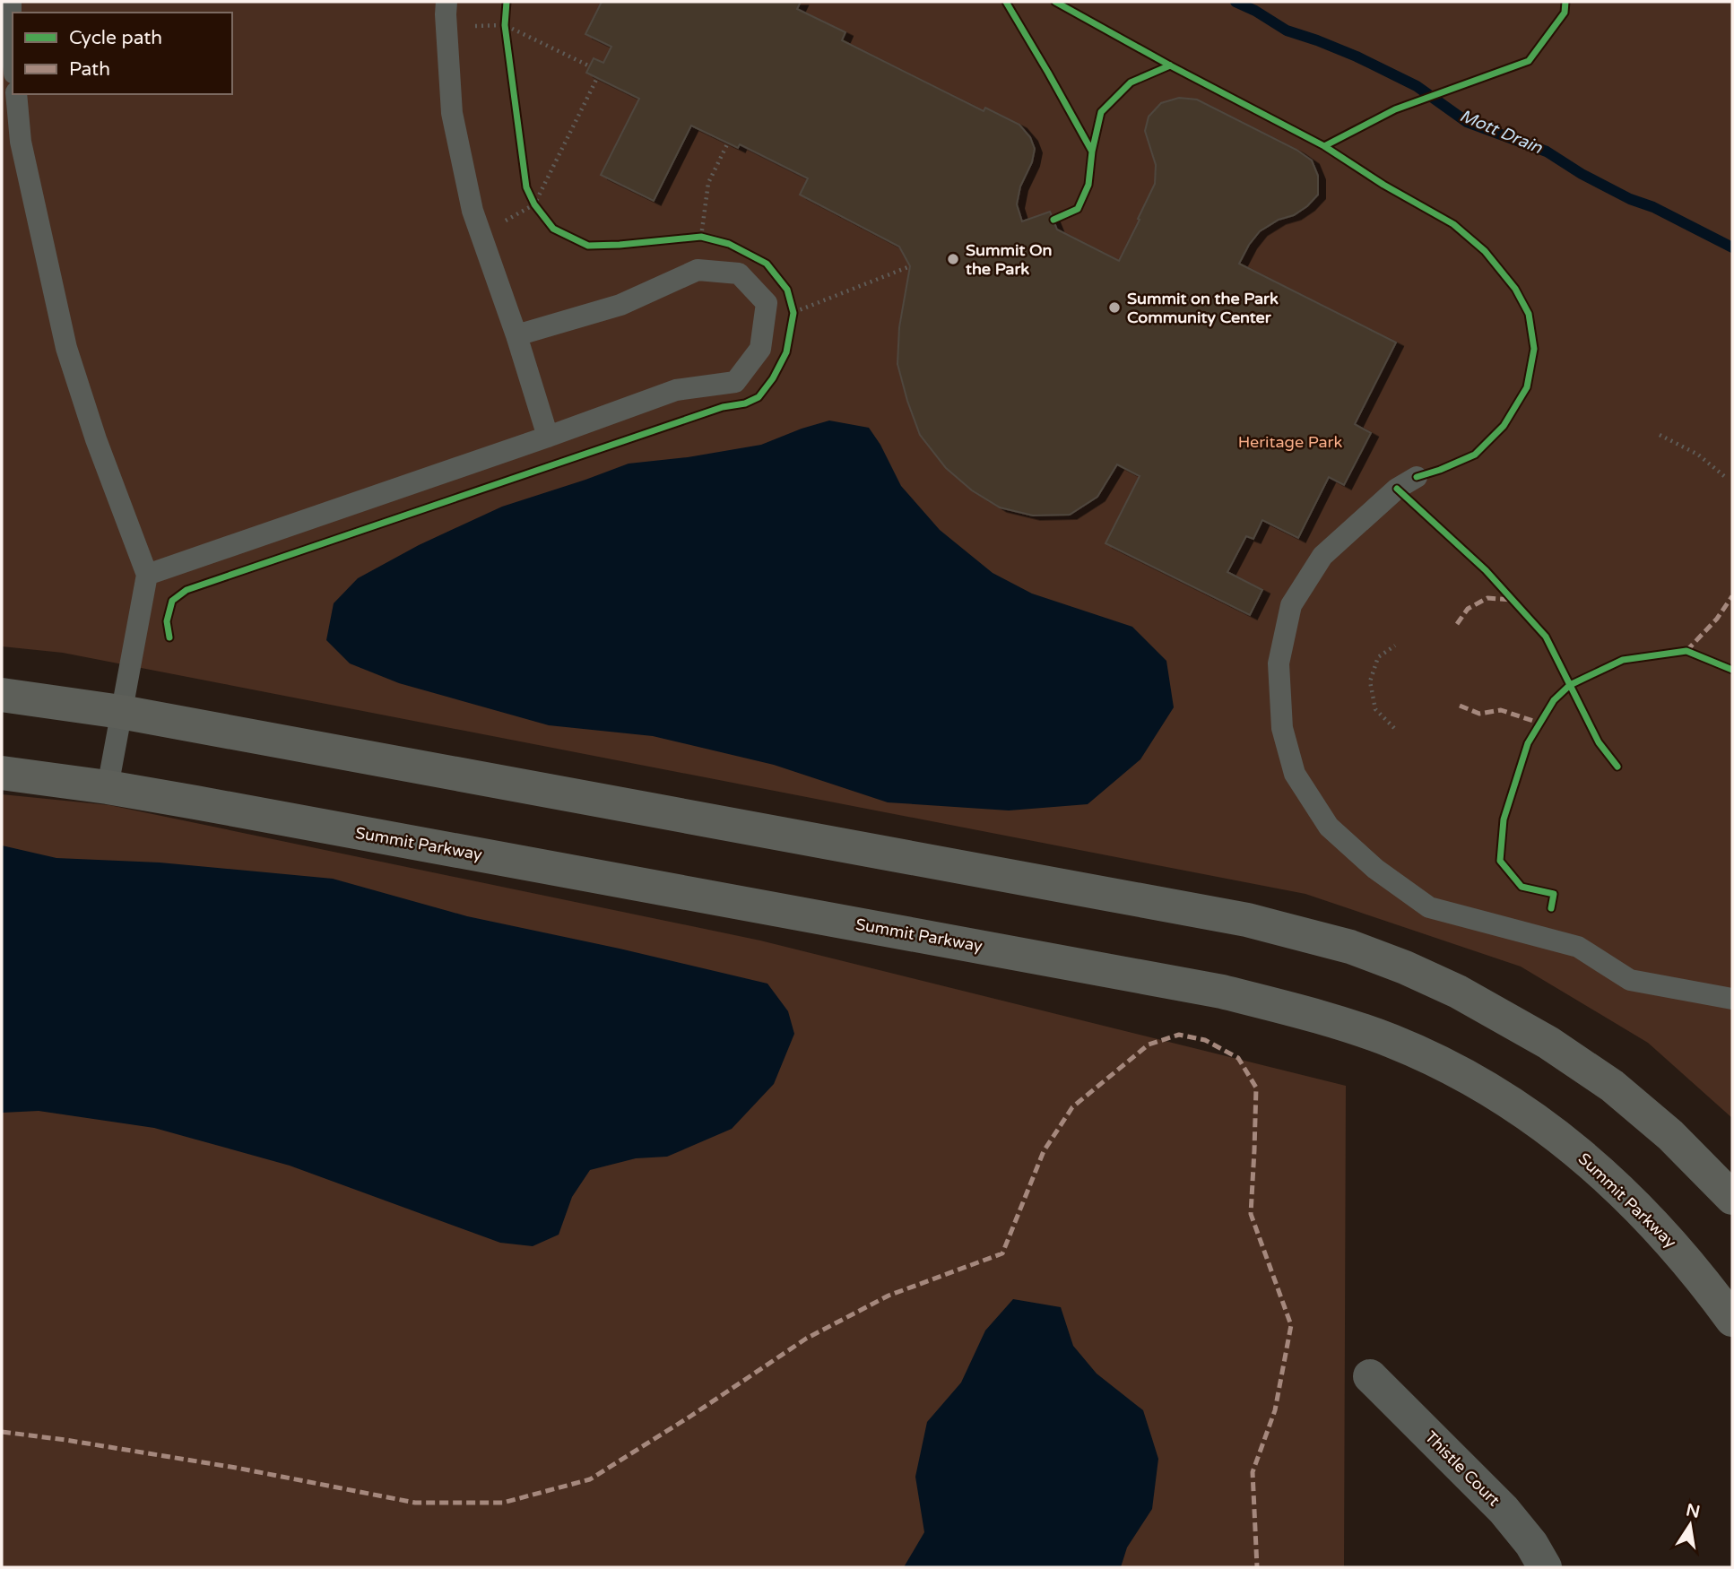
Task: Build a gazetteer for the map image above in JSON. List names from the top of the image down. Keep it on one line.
{"streets":{"street":["Summit Parkway","Thistle Court"]},"water":["Mott Drain"],"parks":["Heritage Park"],"places":["Summit On the Park","Summit on the Park Community Center"],"legend":["Cycle path","Path"],"north":"top"}
